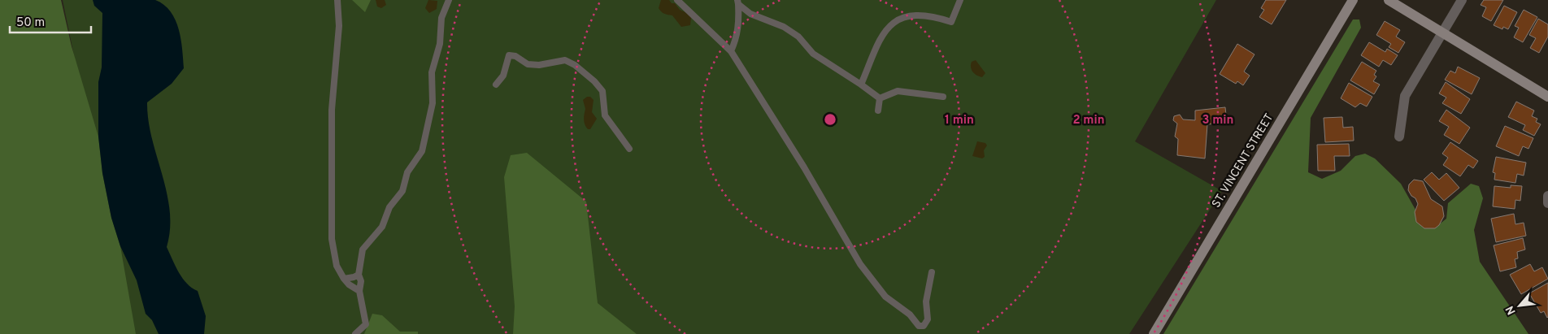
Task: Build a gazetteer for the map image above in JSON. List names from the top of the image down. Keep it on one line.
{"streets":{"main road":["ST. VINCENT STREET"]},"scale_bar":"50 m","north":"bottom left","rings":["1 min","2 min","3 min"]}
